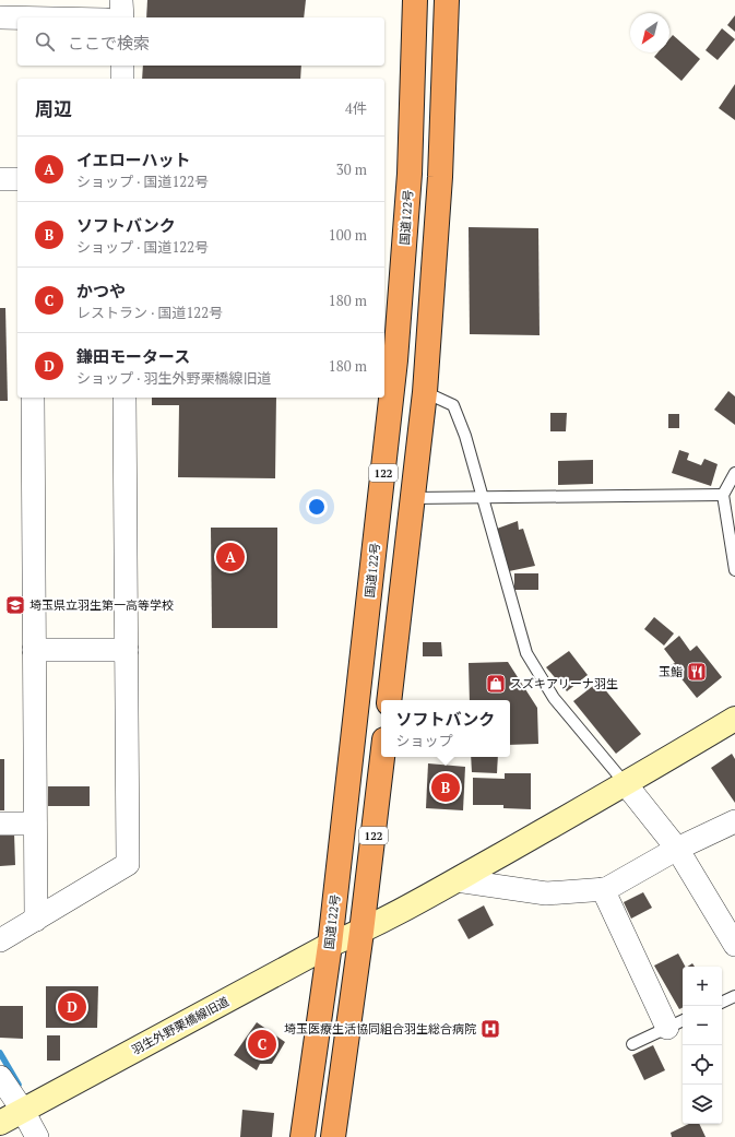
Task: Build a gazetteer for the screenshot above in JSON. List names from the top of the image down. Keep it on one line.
{"streets":{"highway":["国道122号","122"],"street":["羽生外野栗橋線旧道"]},"crossings":[["国道122号","羽生外野栗橋線旧道"],["122","羽生外野栗橋線旧道"]],"places":{"school or university":["埼玉県立羽生第一高等学校"],"restaurant":["玉鮨"],"shop":["スズキアリーナ羽生"],"hospital":["埼玉医療生活協同組合羽生総合病院"]},"north":"bottom left","page":{"search":"ここで検索","heading":["周辺","4件"],"list":[{"mark":"A","name":"イエローハット","note":"ショップ · 国道122号","value":"30 m"},{"mark":"B","name":"ソフトバンク","note":"ショップ · 国道122号","value":"100 m"},{"mark":"C","name":"かつや","note":"レストラン · 国道122号","value":"180 m"},{"mark":"D","name":"鎌田モータース","note":"ショップ · 羽生外野栗橋線旧道","value":"180 m"}],"pins":["A","B","D","C"],"popup":["ソフトバンク","ショップ"],"map_buttons":["+","−"]}}
